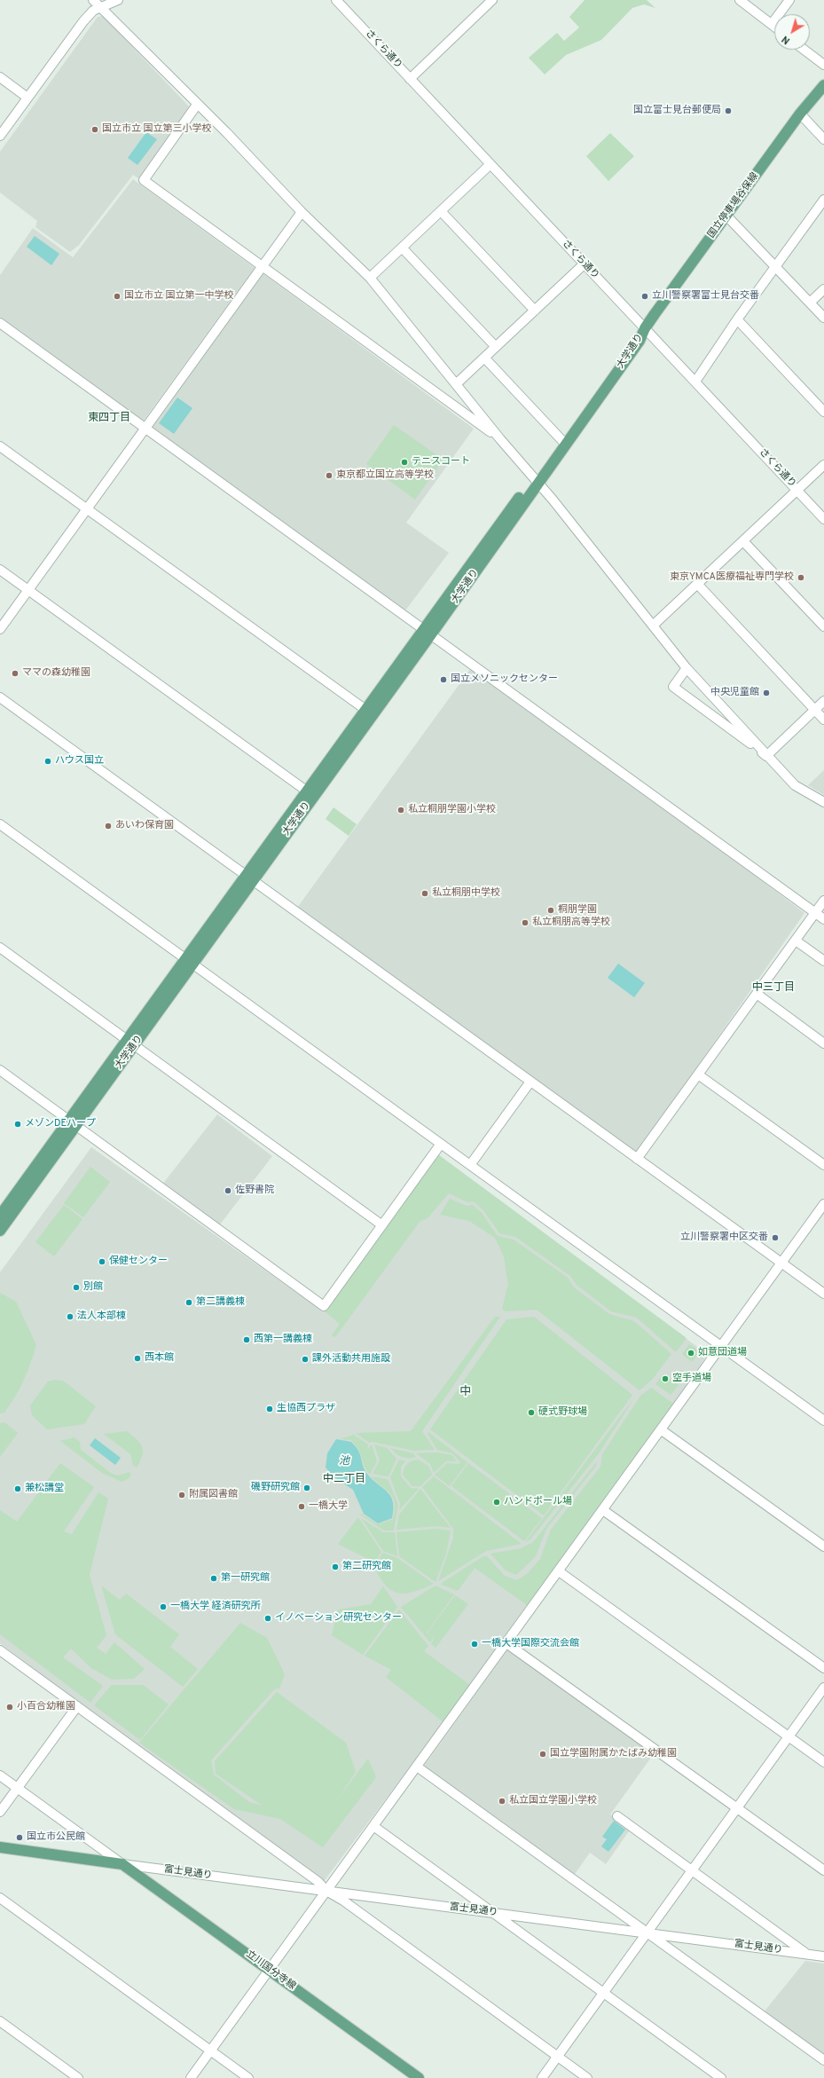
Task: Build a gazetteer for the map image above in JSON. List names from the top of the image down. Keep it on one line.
{"streets":{"main road":["国立停車場谷保線","大学通り","立川国分寺線"],"street":["さくら通り","富士見通り"]},"crossings":[["さくら通り","国立停車場谷保線"],["さくら通り","大学通り"],["国立停車場谷保線","大学通り"],["富士見通り","立川国分寺線"]],"districts":["東四丁目","中三丁目","中","中二丁目"],"water":["池"],"places":["国立富士見台郵便局","国立市立 国立第三小学校","国立市立 国立第一中学校","立川警察署富士見台交番","テニスコート","東京都立国立高等学校","東京YMCA医療福祉専門学校","ママの森幼稚園","国立メソニックセンター","中央児童館","ハウス国立","私立桐朋学園小学校","あいわ保育園","私立桐朋中学校","桐朋学園","私立桐朋高等学校","メゾンDEハープ","佐野書院","立川警察署中区交番","保健センター","別館","第二講義棟","法人本部棟","西第一講義棟","如意団道場","西本館","課外活動共用施設","空手道場","生協西プラザ","硬式野球場","磯野研究館","兼松講堂","附属図書館","ハンドボール場","一橋大学","第二研究館","第一研究館","一橋大学 経済研究所","イノベーション研究センター","一橋大学国際交流会館","小百合幼稚園","国立学園附属かたばみ幼稚園","私立国立学園小学校","国立市公民館"],"north":"bottom left"}
